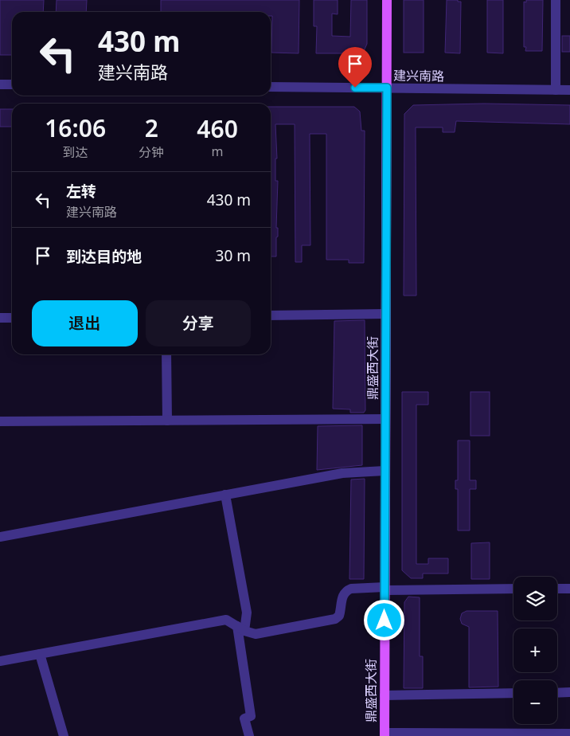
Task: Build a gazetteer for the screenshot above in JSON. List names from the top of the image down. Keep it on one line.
{"streets":{"main road":["鼎盛西大街"],"street":["建兴南路"]},"crossings":[["建兴南路","鼎盛西大街"]],"page":{"turn":["430 m","建兴南路"],"eta":["16:06","到达","2","分钟","460","m"],"list":[{"name":"左转","note":"建兴南路","value":"430 m"},{"name":"到达目的地","value":"30 m"}],"buttons":["退出","分享"],"map_buttons":["+","−"]}}
